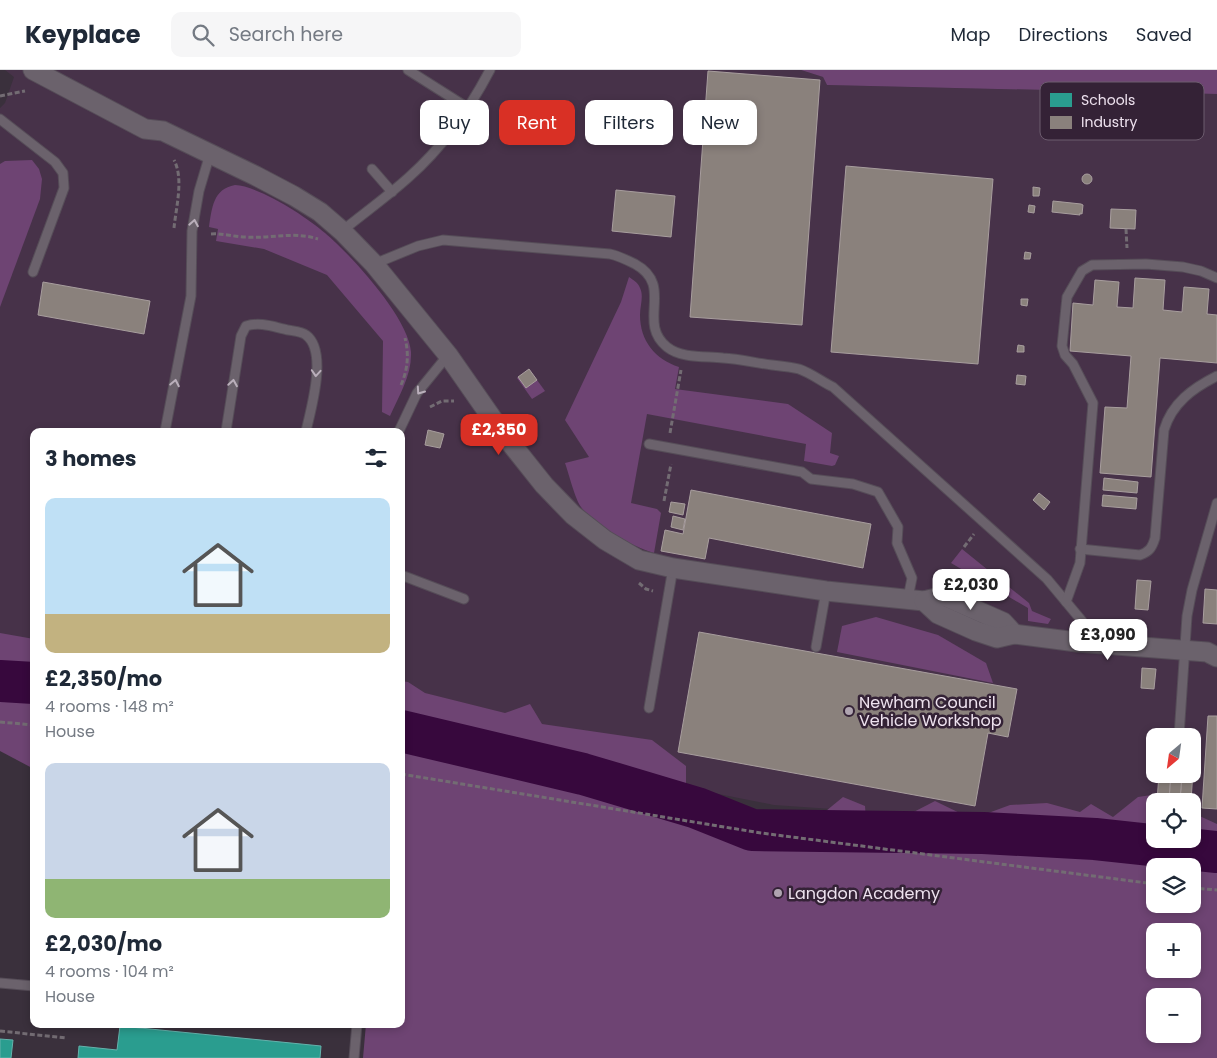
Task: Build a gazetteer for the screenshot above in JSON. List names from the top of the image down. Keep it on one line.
{"places":["Newham Council Vehicle Workshop","Langdon Academy"],"legend":["Schools","Industry"],"north":"bottom left","page":{"header":"Keyplace","search":"Search here","nav":["Map","Directions","Saved"],"chip":["Buy","Rent","Filters","New"],"price":["£2,350","£2,030","£3,090"],"heading":"3 homes","list":[{"name":"£2,350/mo","note":"4 rooms · 148 m² · House"},{"name":"£2,030/mo","note":"4 rooms · 104 m² · House"}],"map_buttons":["+","−"]}}
